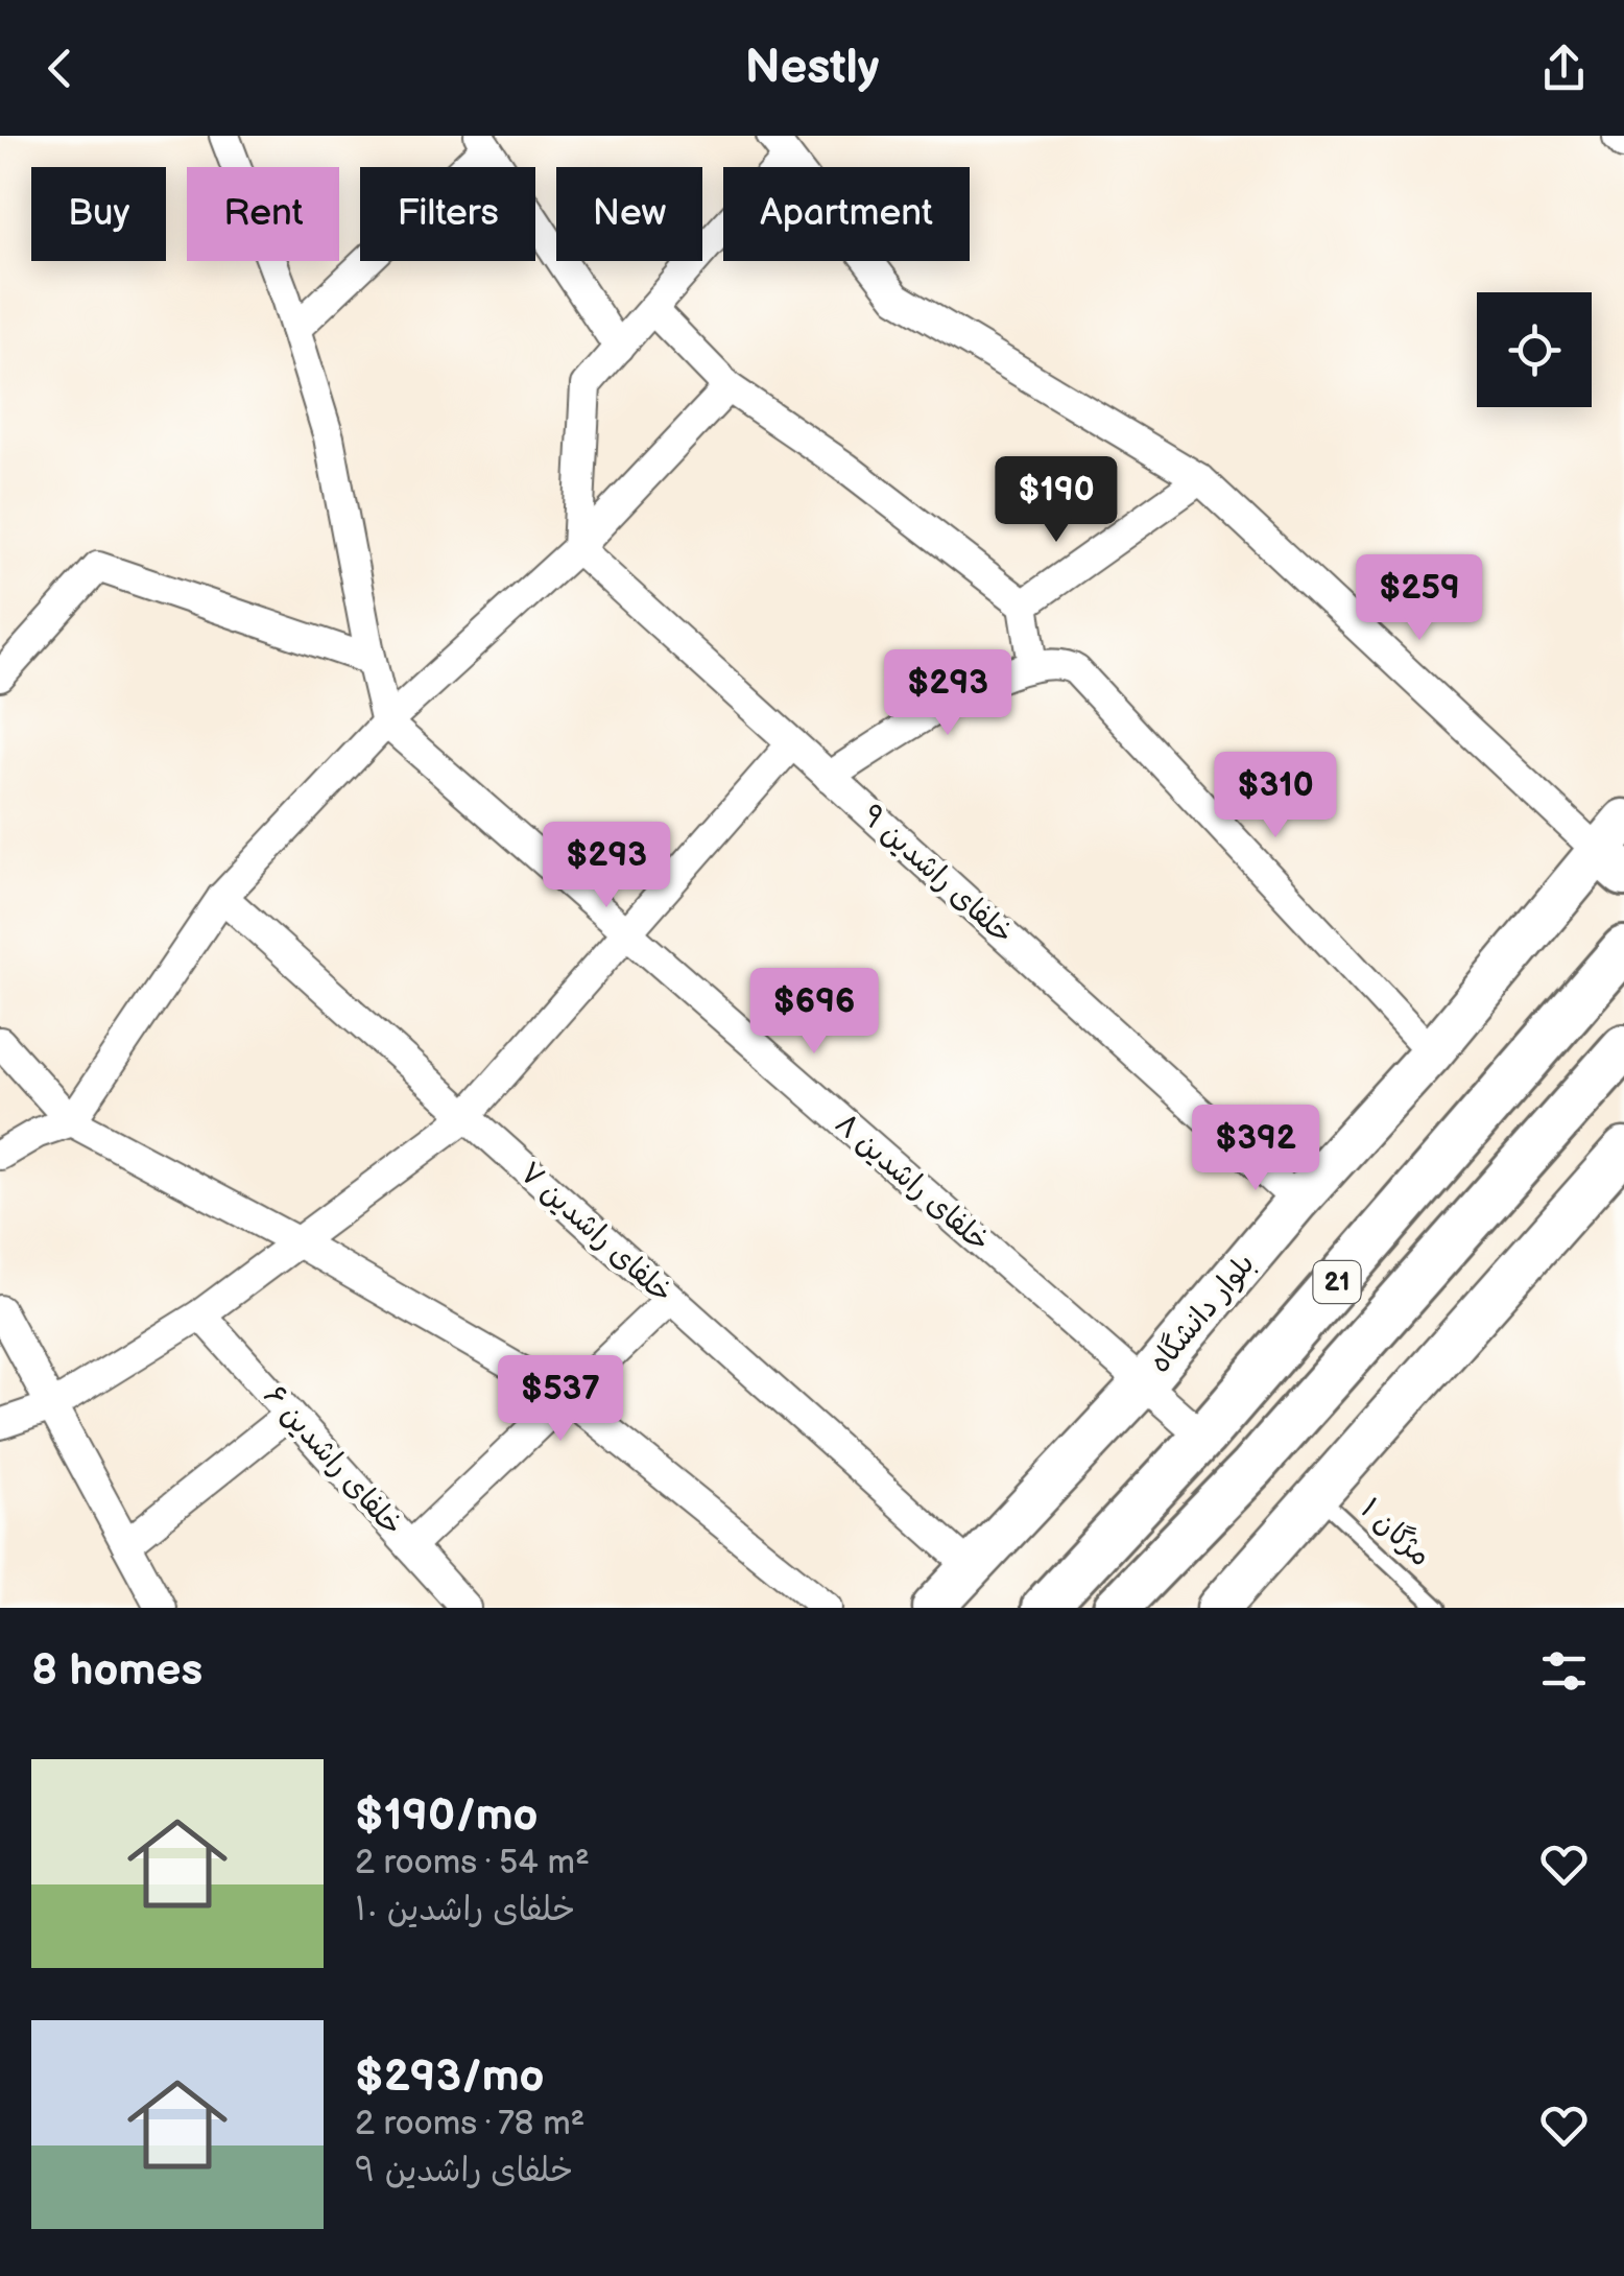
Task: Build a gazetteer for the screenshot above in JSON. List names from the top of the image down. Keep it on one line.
{"streets":{"main road":["21","بلوار دانشگاه"],"street":["خلفای راشدین ۹","خلفای راشدین ۸","خلفای راشدین ۷","خلفای راشدین ۶"],"lane":["مژگان ۱"]},"crossings":[["خلفای راشدین ۹","بلوار دانشگاه"],["خلفای راشدین ۸","21"],["خلفای راشدین ۸","بلوار دانشگاه"],["خلفای راشدین ۷","بلوار دانشگاه"]],"page":{"header":"Nestly","chip":["Buy","Rent","Filters","New","Apartment"],"price":["$190","$259","$293","$310","$293","$696","$392","$537"],"heading":"8 homes","list":[{"name":"$190/mo","note":"2 rooms · 54 m² · خلفای راشدین ۱۰"},{"name":"$293/mo","note":"2 rooms · 78 m² · خلفای راشدین ۹"}]}}
